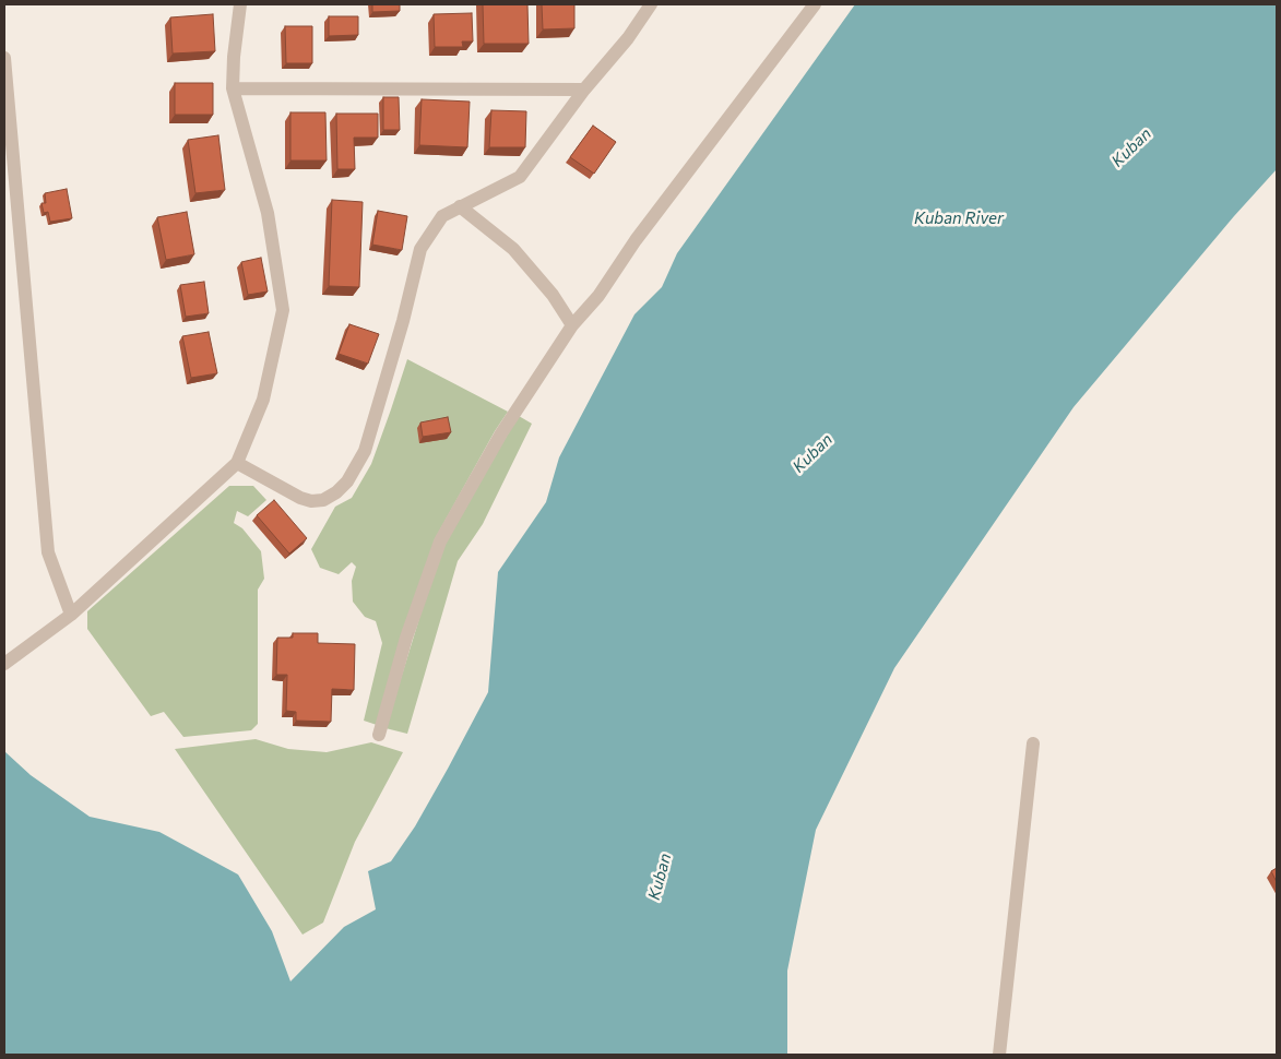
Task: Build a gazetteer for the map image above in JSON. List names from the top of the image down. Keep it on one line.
{"water":["Kuban","Kuban River"]}
